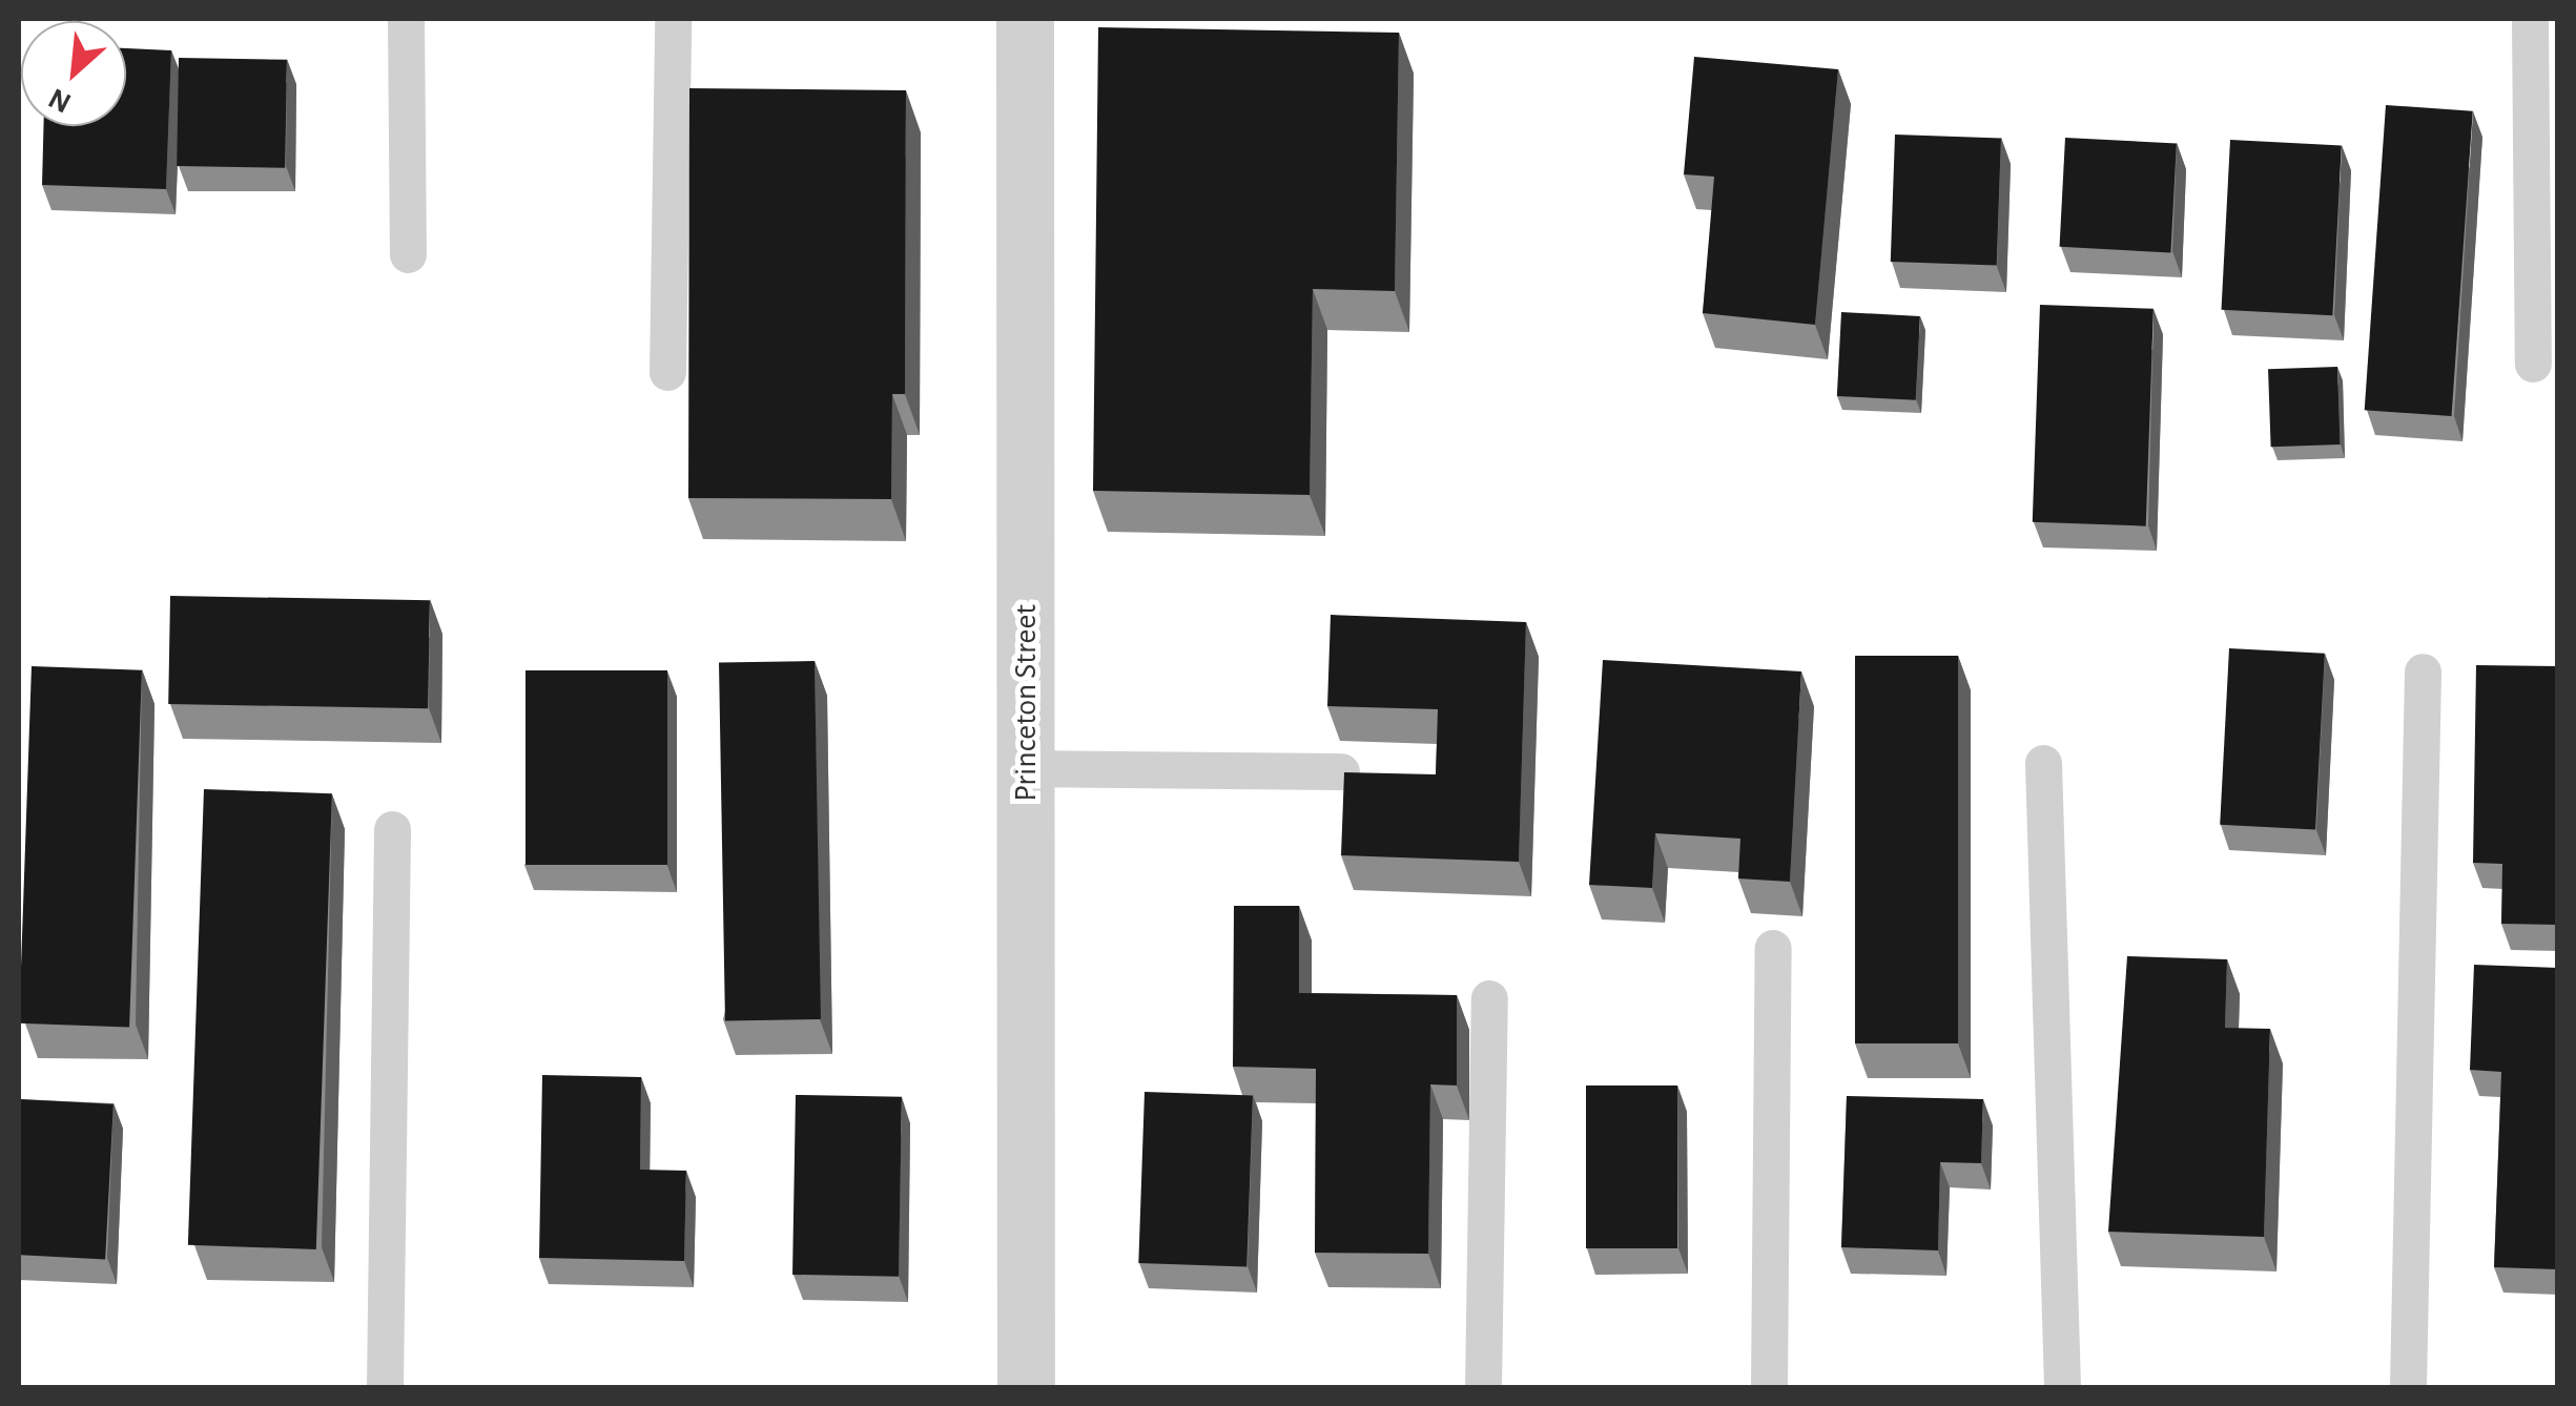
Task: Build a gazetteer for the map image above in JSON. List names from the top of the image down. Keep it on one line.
{"streets":{"street":["Princeton Street"]},"north":"bottom left"}
